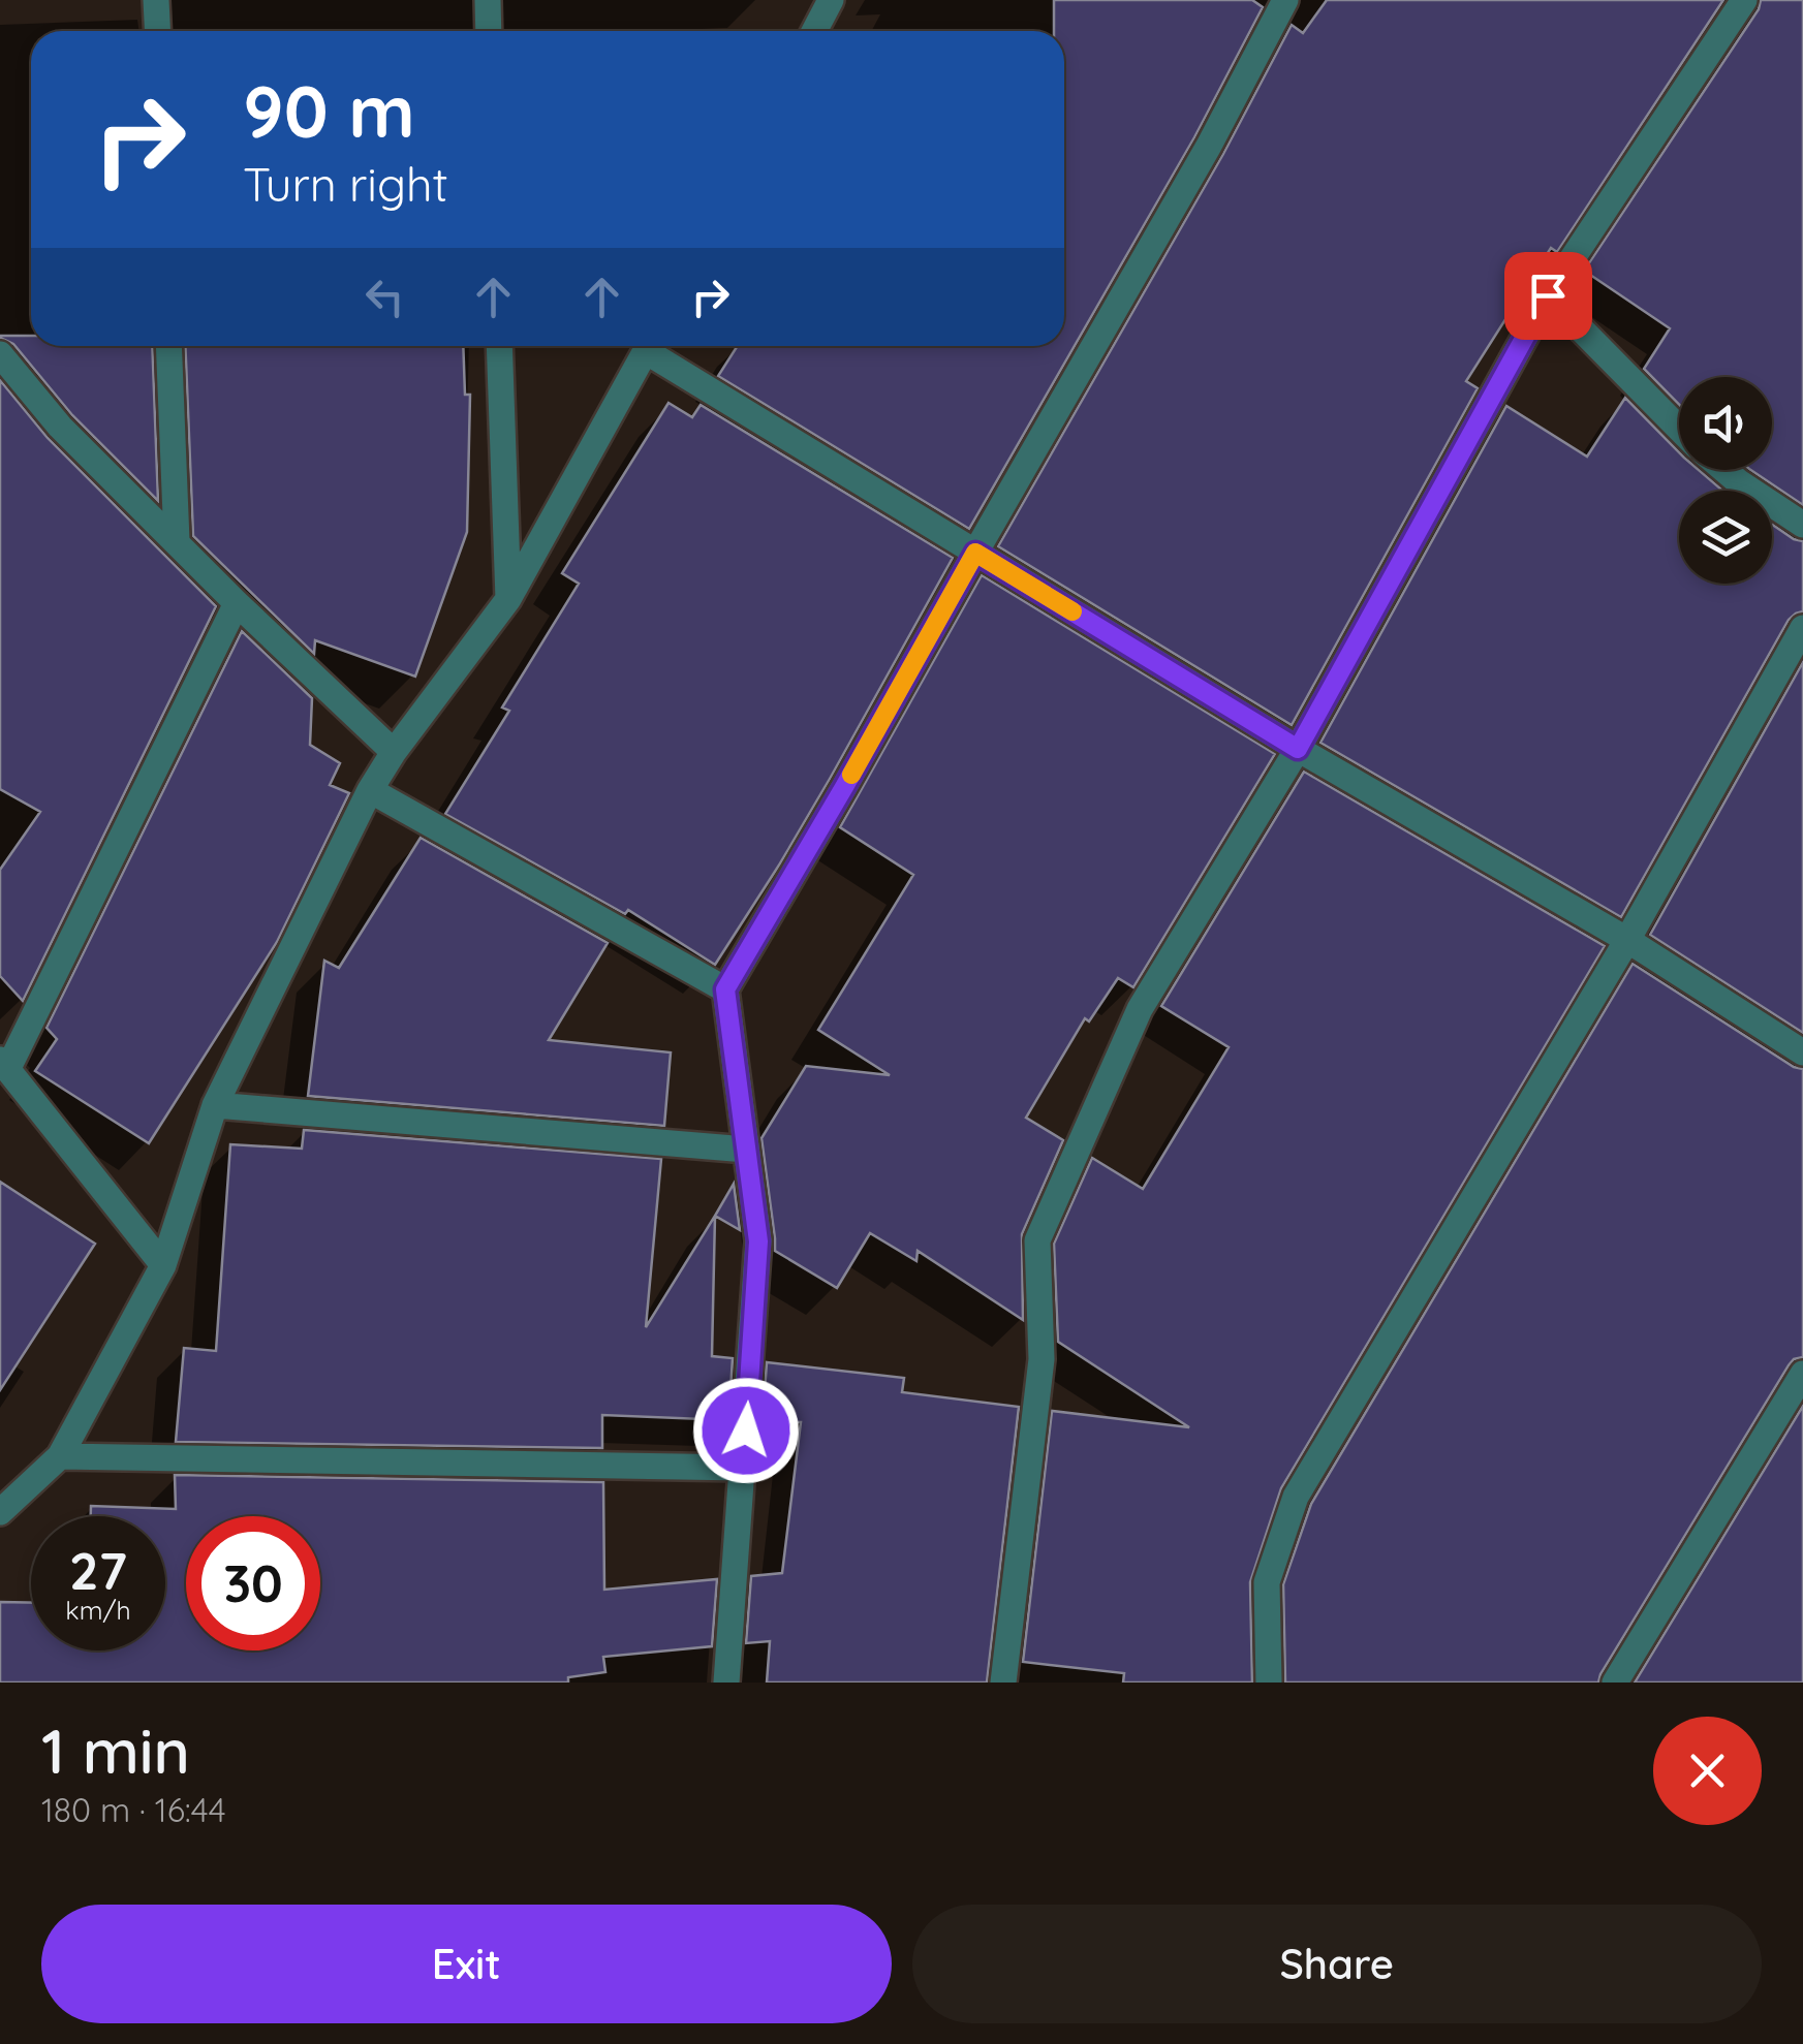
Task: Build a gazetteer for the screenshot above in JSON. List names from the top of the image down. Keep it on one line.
{"page":{"turn":["90 m","Turn right"],"speed":"27 km/h","limit":"30","heading":["1 min","180 m · 16:44"],"buttons":["Exit","Share"]}}
